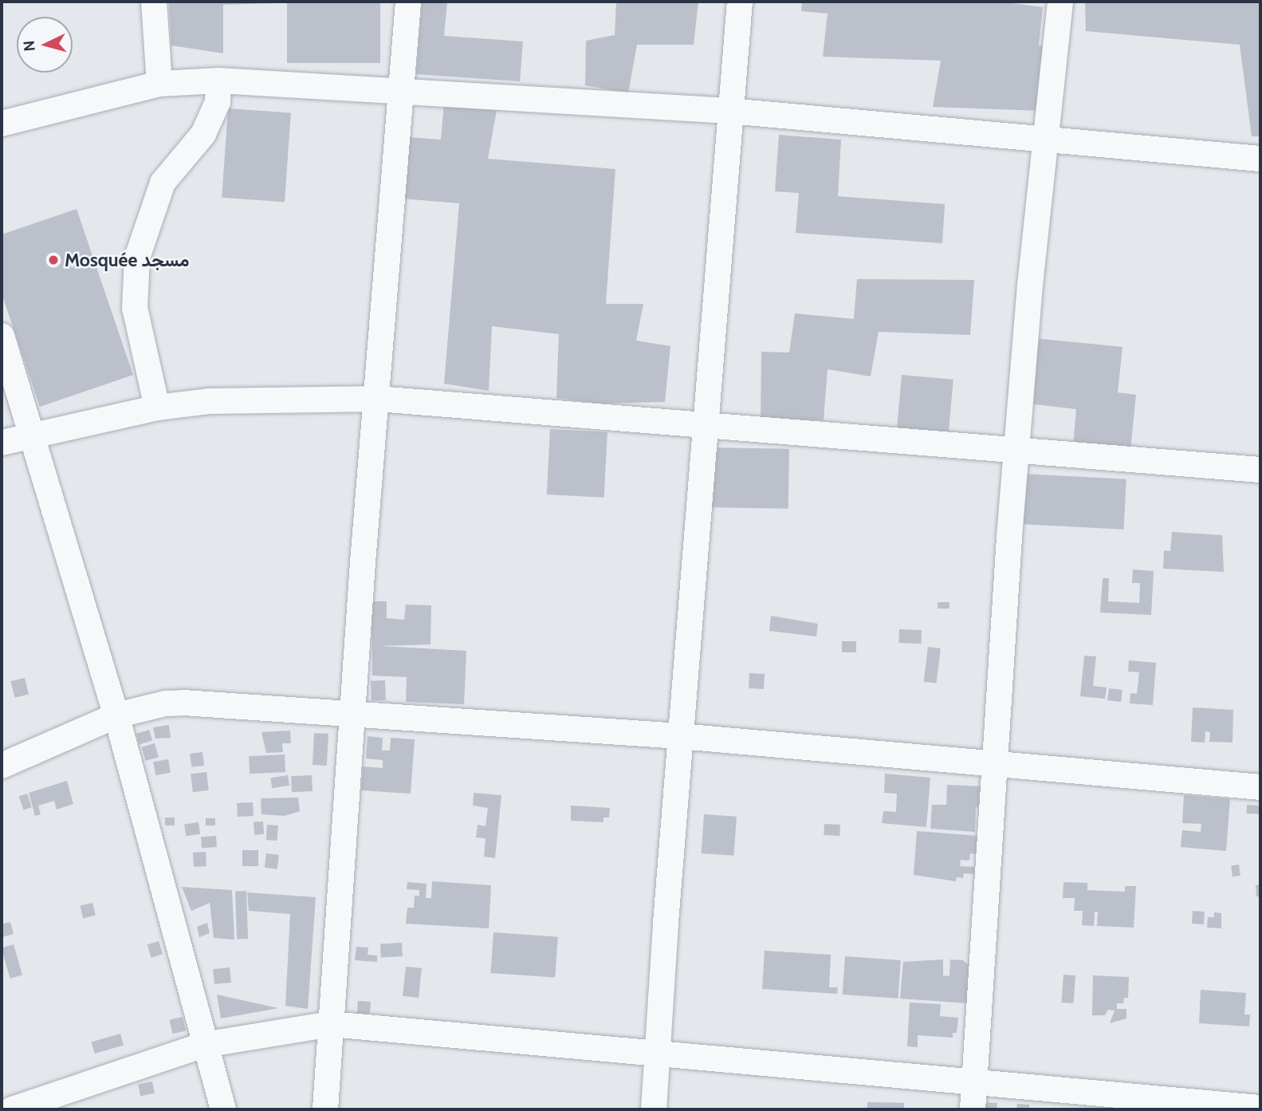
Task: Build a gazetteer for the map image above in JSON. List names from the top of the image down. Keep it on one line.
{"places":["Mosquée مسجد"],"north":"left"}
